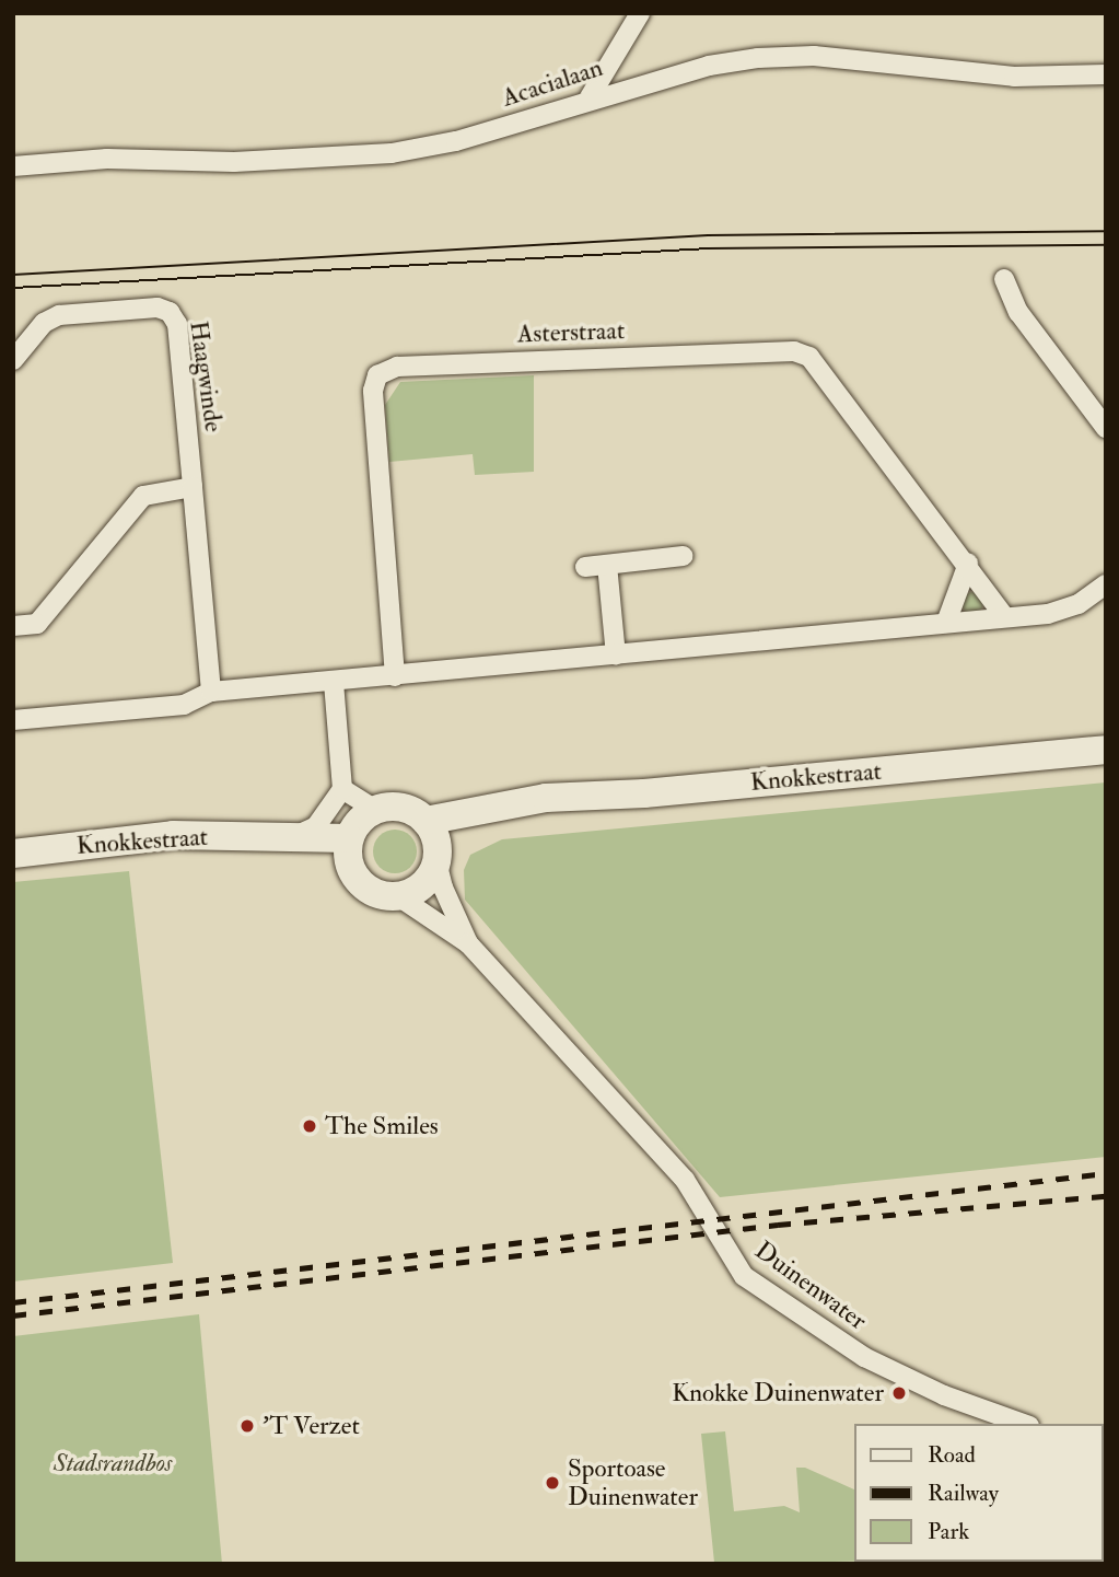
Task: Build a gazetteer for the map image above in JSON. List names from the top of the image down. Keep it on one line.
{"streets":{"street":["Acacialaan","Asterstraat","Haagwinde","Knokkestraat","Duinenwater"]},"crossings":[["Knokkestraat","Duinenwater"]],"parks":["Stadsrandbos"],"places":["The Smiles","Knokke Duinenwater","'T Verzet","Sportoase Duinenwater"],"legend":["Road","Railway","Park"]}
